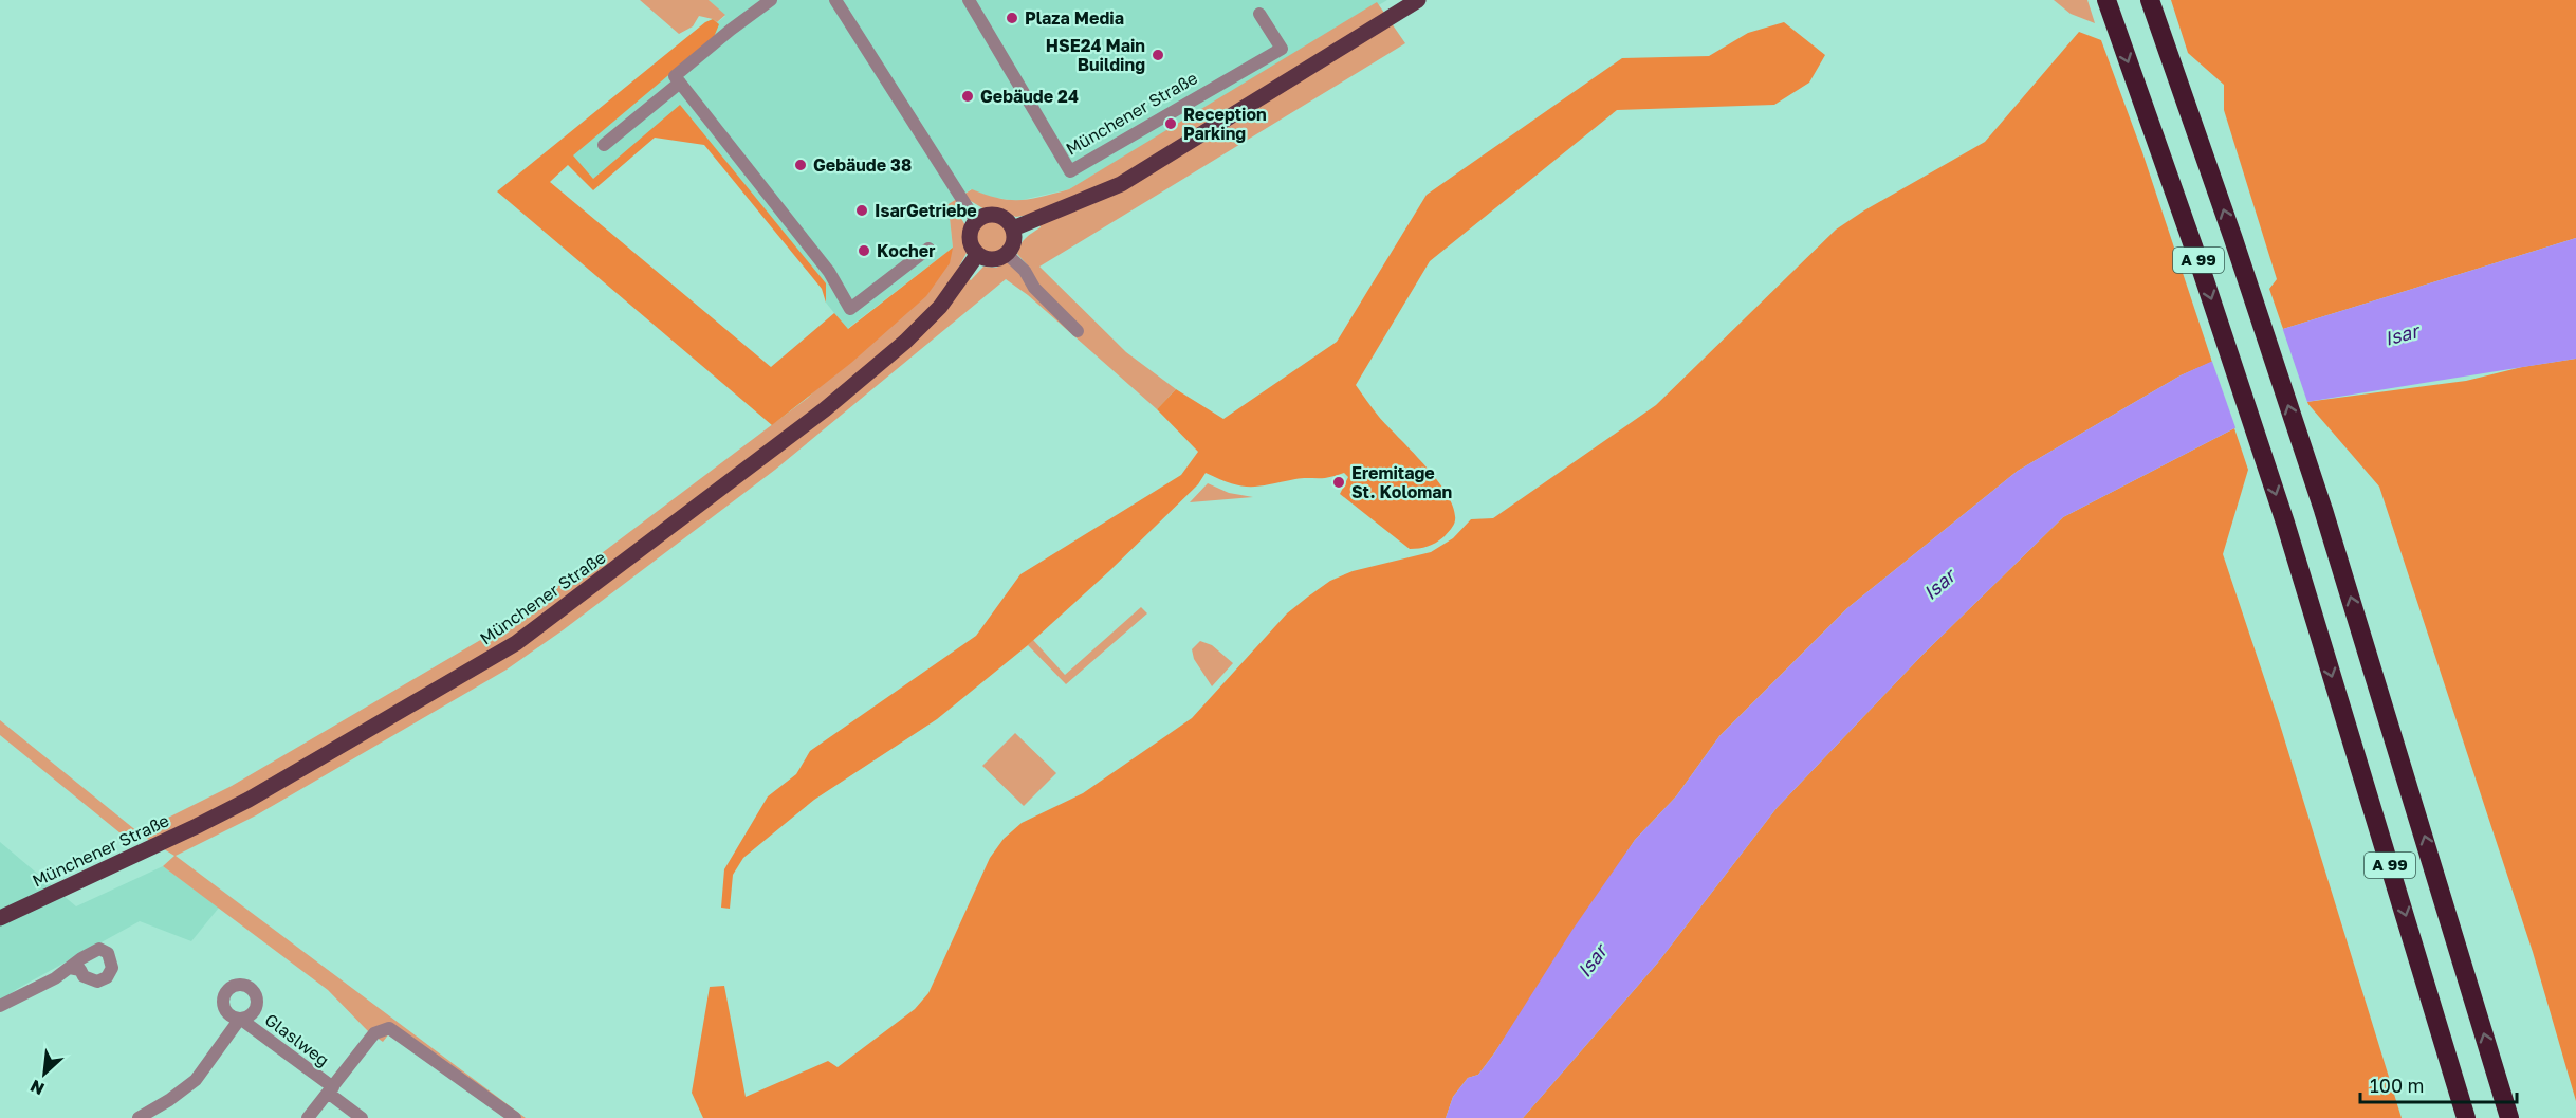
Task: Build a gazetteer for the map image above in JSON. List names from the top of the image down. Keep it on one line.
{"streets":{"highway":["A 99"],"main road":["Münchener Straße"],"street":["Glaslweg"]},"water":["Isar"],"places":["Plaza Media","HSE24 Main Building","Gebäude 24","Reception Parking","Gebäude 38","IsarGetriebe","Kocher","Eremitage St. Koloman"],"scale_bar":"100 m","north":"bottom left"}
